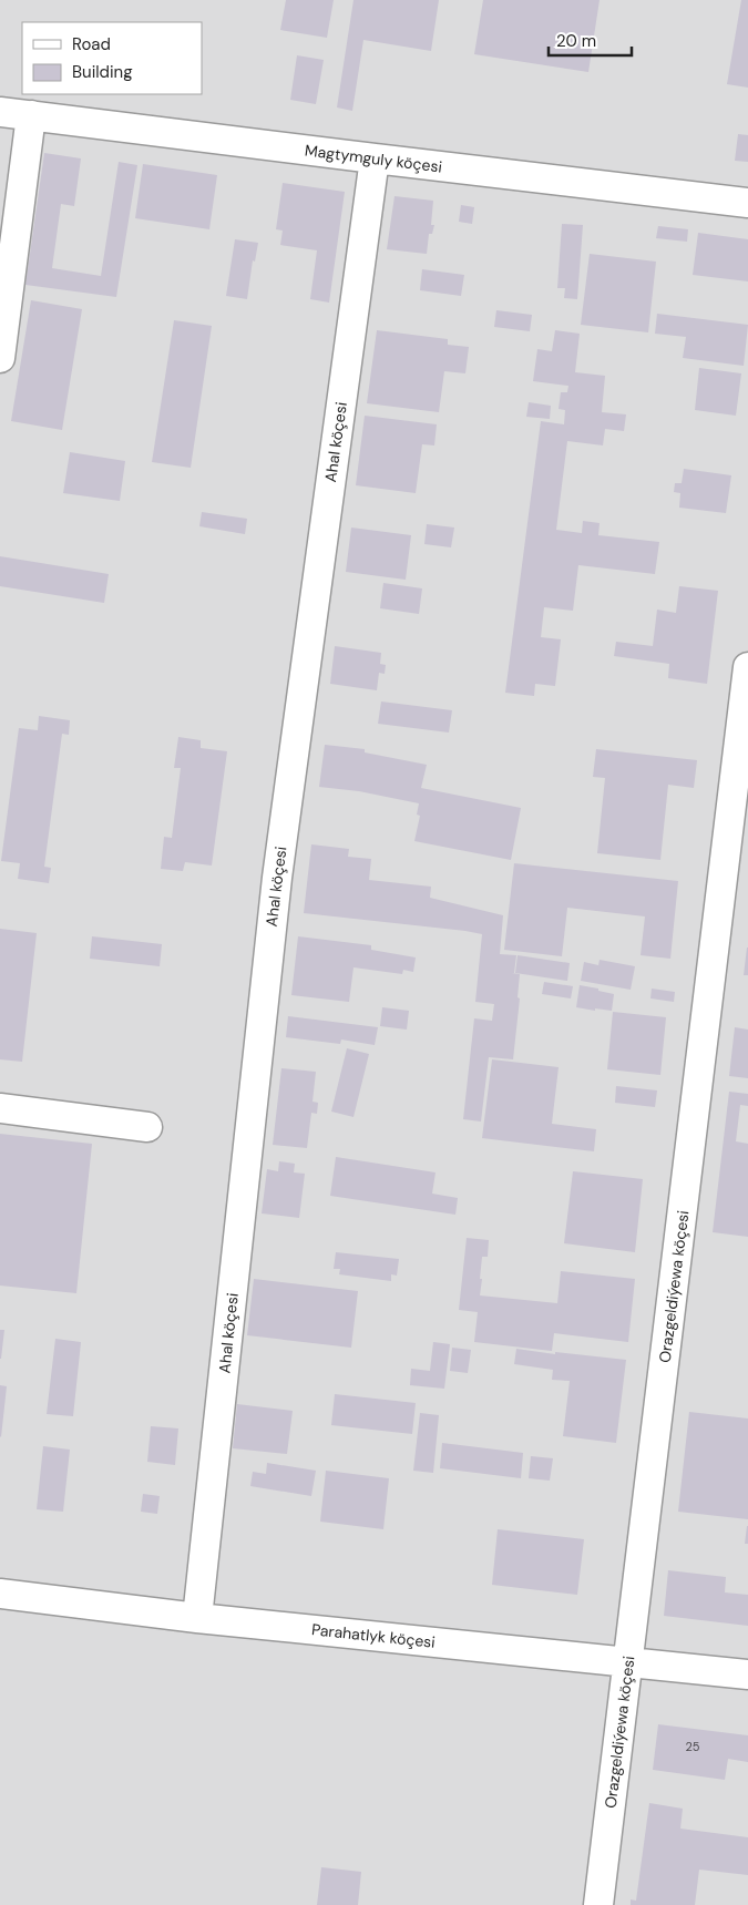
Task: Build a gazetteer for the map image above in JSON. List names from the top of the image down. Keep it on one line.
{"streets":{"street":["Magtymguly köçesi","Ahal köçesi","Orazgeldiýewa köçesi","Parahatlyk köçesi"]},"crossings":[["Magtymguly köçesi","Ahal köçesi"],["Ahal köçesi","Parahatlyk köçesi"],["Orazgeldiýewa köçesi","Parahatlyk köçesi"]],"house_numbers":["25"],"legend":["Road","Building"],"scale_bar":"20 m"}
